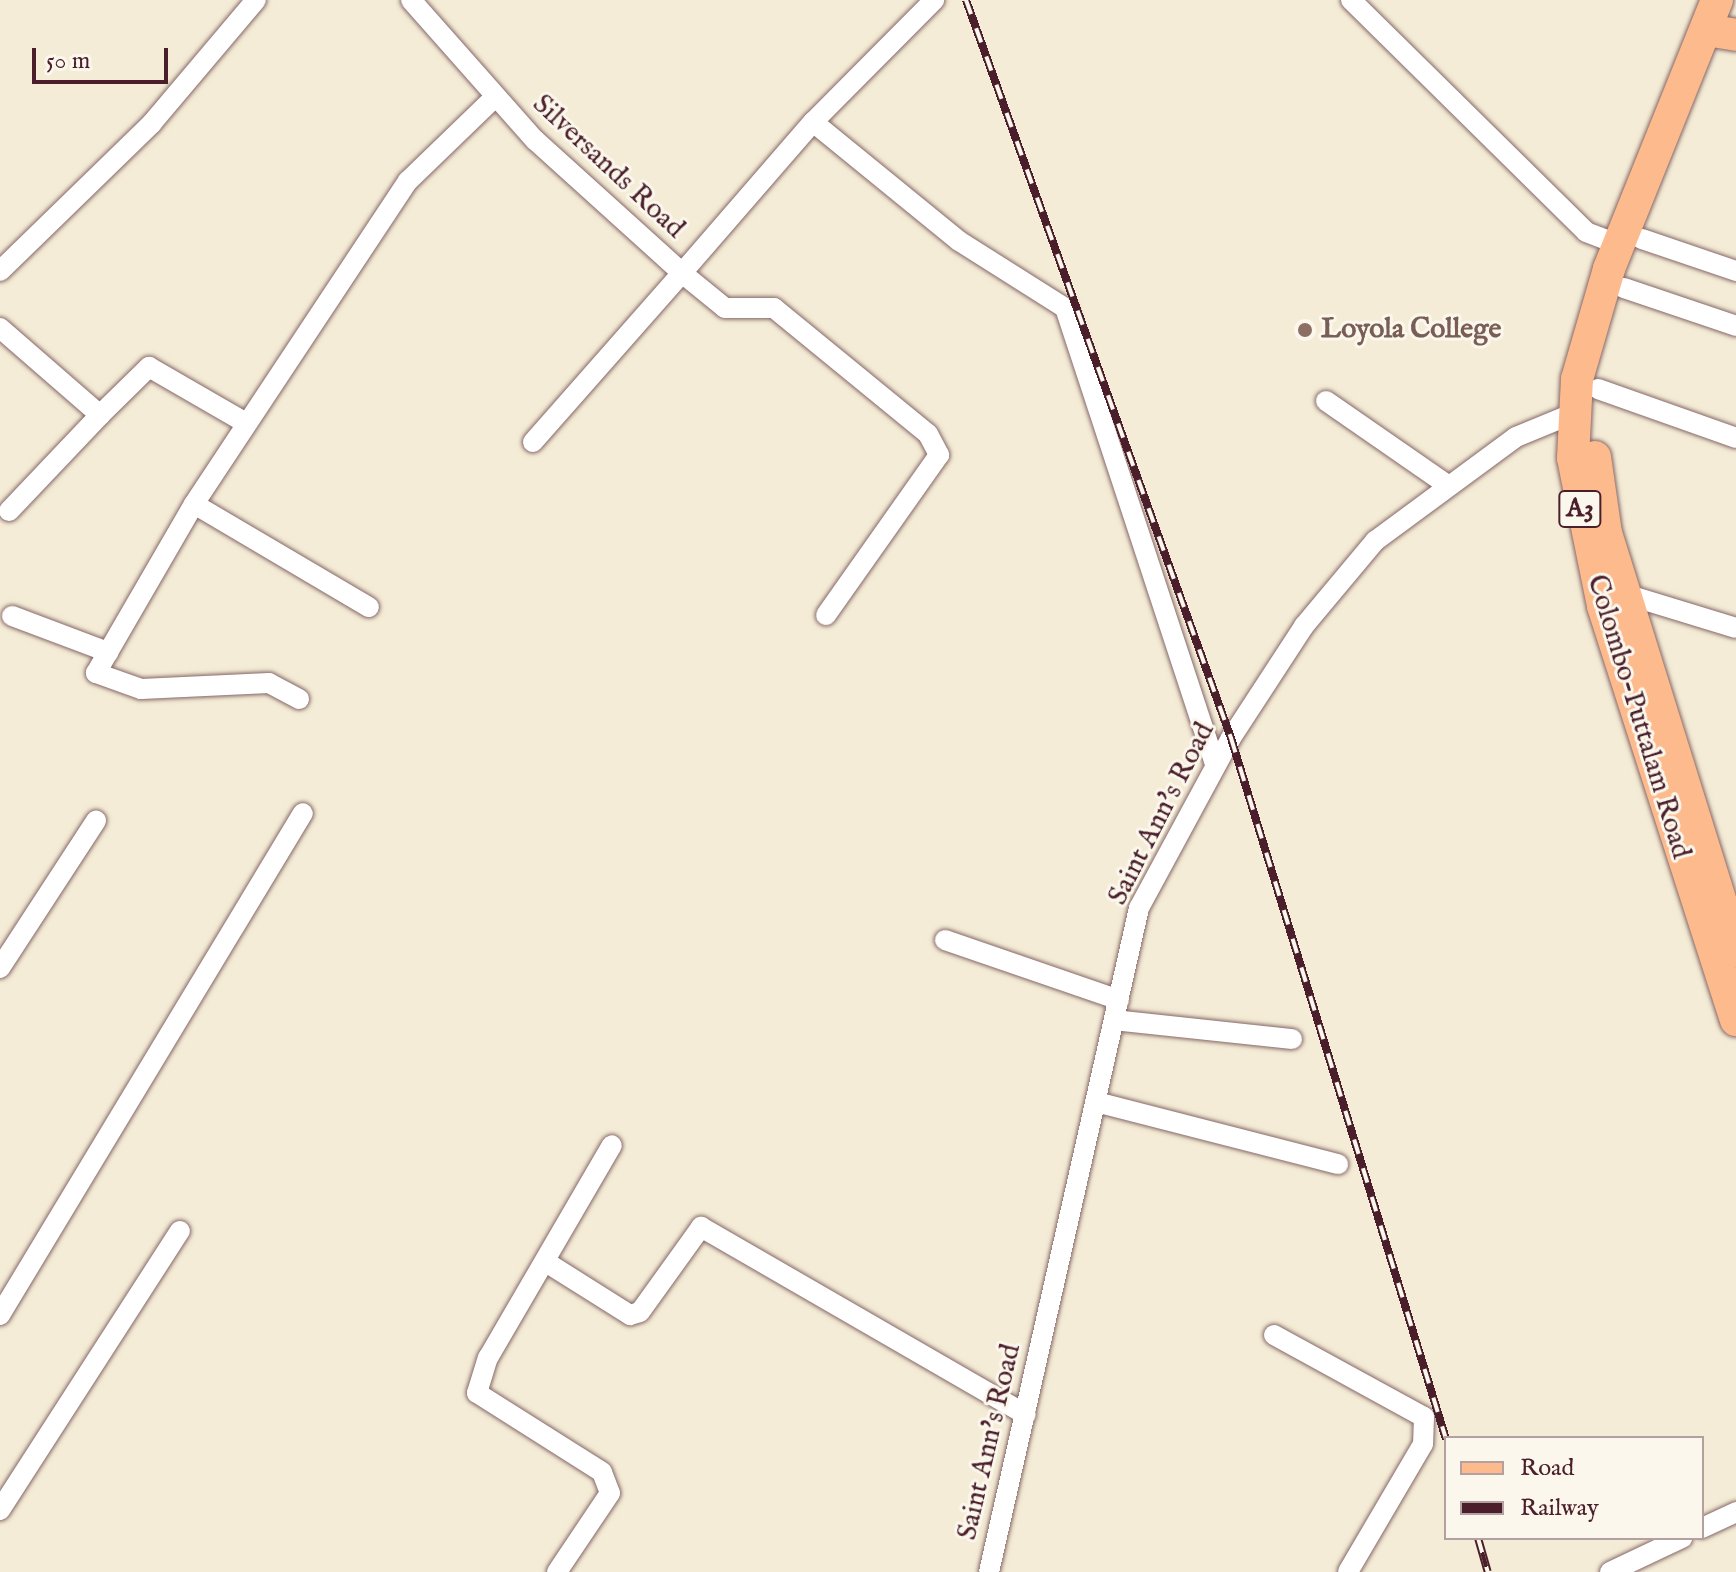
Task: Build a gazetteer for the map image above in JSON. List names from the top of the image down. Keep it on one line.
{"streets":{"highway":["A3","Colombo-Puttalam Road"],"street":["Silversands Road","Saint Ann's Road"]},"crossings":[["Colombo-Puttalam Road","Saint Ann's Road"]],"places":["Loyola College"],"legend":["Road","Railway"],"scale_bar":"50 m"}
